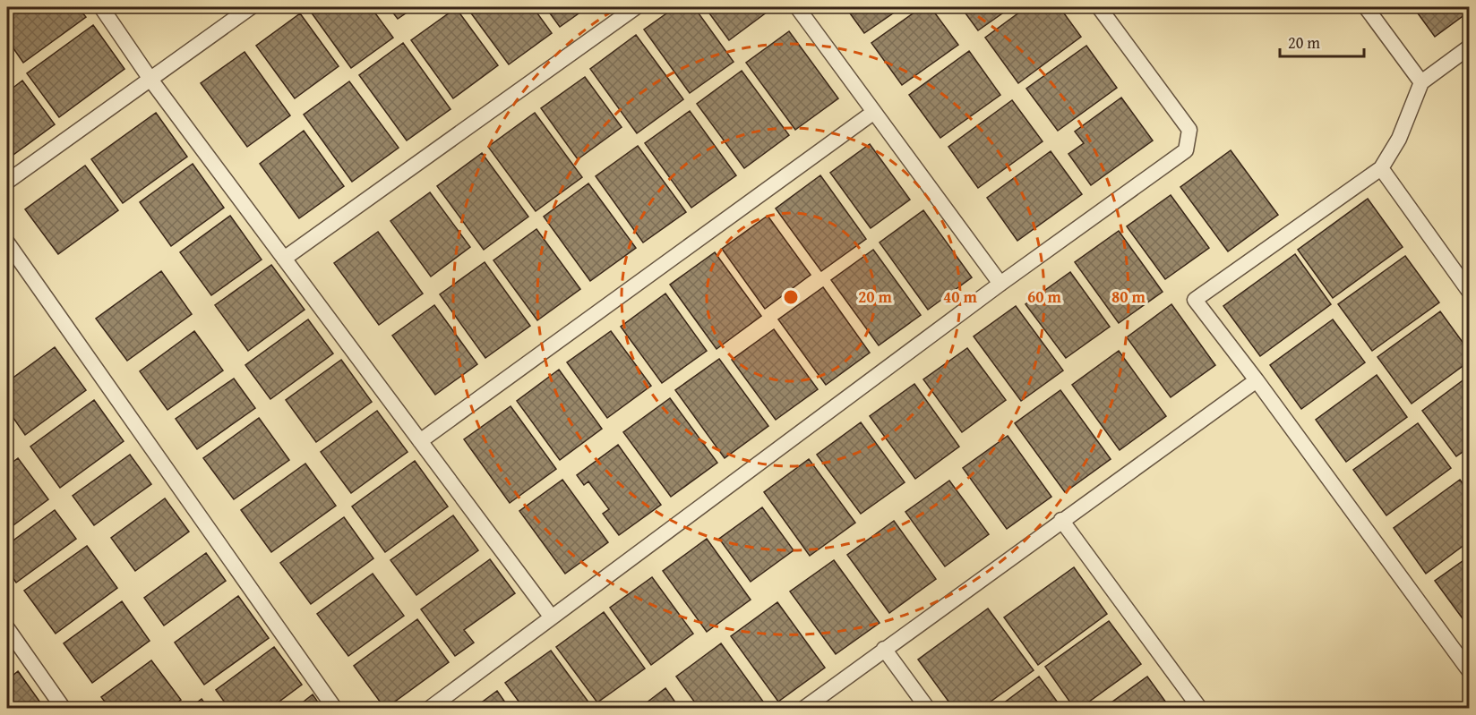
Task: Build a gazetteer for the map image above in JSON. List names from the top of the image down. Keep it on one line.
{"scale_bar":"20 m","rings":["20 m","40 m","60 m","80 m"]}
